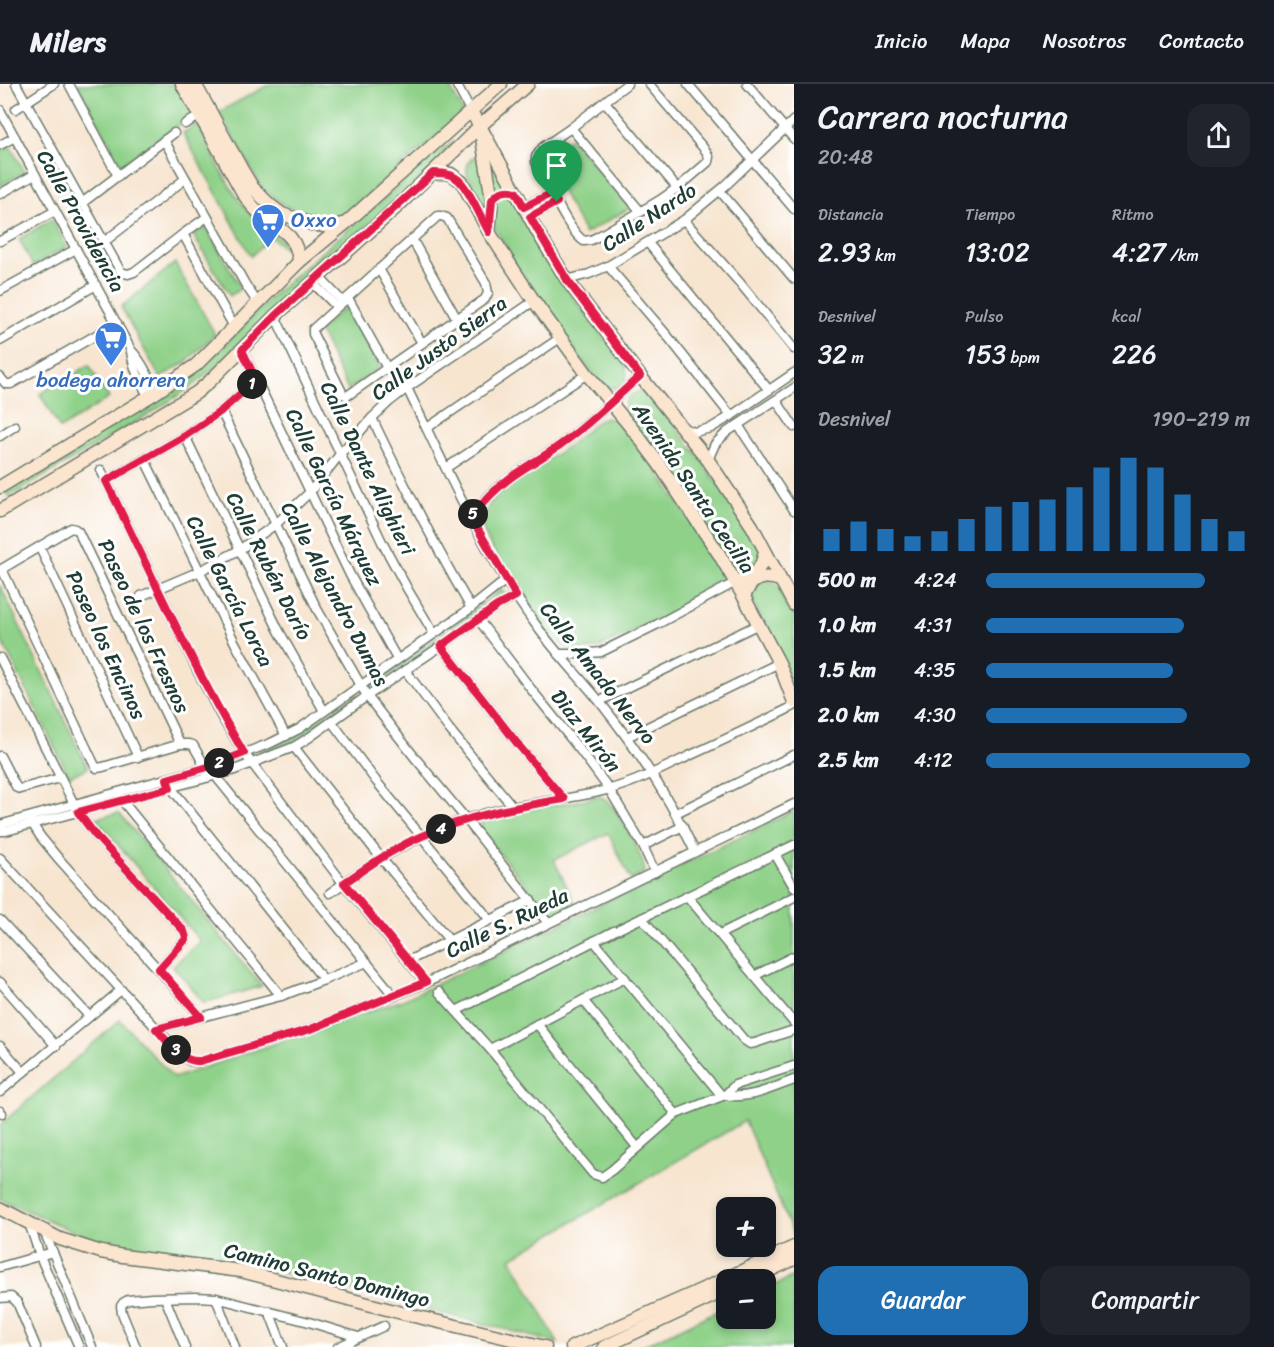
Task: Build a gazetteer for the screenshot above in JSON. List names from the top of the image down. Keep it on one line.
{"streets":{"street":["Calle Nardo","Calle Providencia","Calle Justo Sierra","Calle Dante Alighieri","Avenida Santa Cecilia","Calle García Márquez","Calle Rubén Darío","Calle García Lorca","Calle Alejandro Dumas","Paseo de los Fresnos","Paseo los Encinos","Calle Amado Nervo","Diaz Mirón","Calle S. Rueda","Camino Santo Domingo"]},"crossings":[["Calle Nardo","Avenida Santa Cecilia"],["Calle Justo Sierra","Calle Dante Alighieri"],["Calle Justo Sierra","Avenida Santa Cecilia"],["Calle Justo Sierra","Calle García Márquez"],["Calle Justo Sierra","Calle Rubén Darío"],["Calle Justo Sierra","Calle García Lorca"],["Calle Justo Sierra","Calle Alejandro Dumas"],["Calle Justo Sierra","Calle Amado Nervo"],["Calle Alejandro Dumas","Calle S. Rueda"],["Paseo de los Fresnos","Paseo los Encinos"],["Calle Amado Nervo","Calle S. Rueda"],["Diaz Mirón","Calle S. Rueda"]],"places":{"supermarket":["Oxxo","bodega ahorrera"]},"page":{"header":"Milers","nav":["Inicio","Mapa","Nosotros","Contacto"],"heading":["Carrera nocturna","20:48"],"stats":[["Distancia","2.93 km"],["Tiempo","13:02"],["Ritmo","4:27 /km"],["Desnivel","32 m"],["Pulso","153 bpm"],["kcal","226"]],"pins":["1","5","2","4","3"],"chart":["Desnivel","190–219 m"],"list":[{"name":"500 m","note":"4:24"},{"name":"1.0 km","note":"4:31"},{"name":"1.5 km","note":"4:35"},{"name":"2.0 km","note":"4:30"},{"name":"2.5 km","note":"4:12"}],"map_buttons":["+","−"],"buttons":["Guardar","Compartir"]}}
